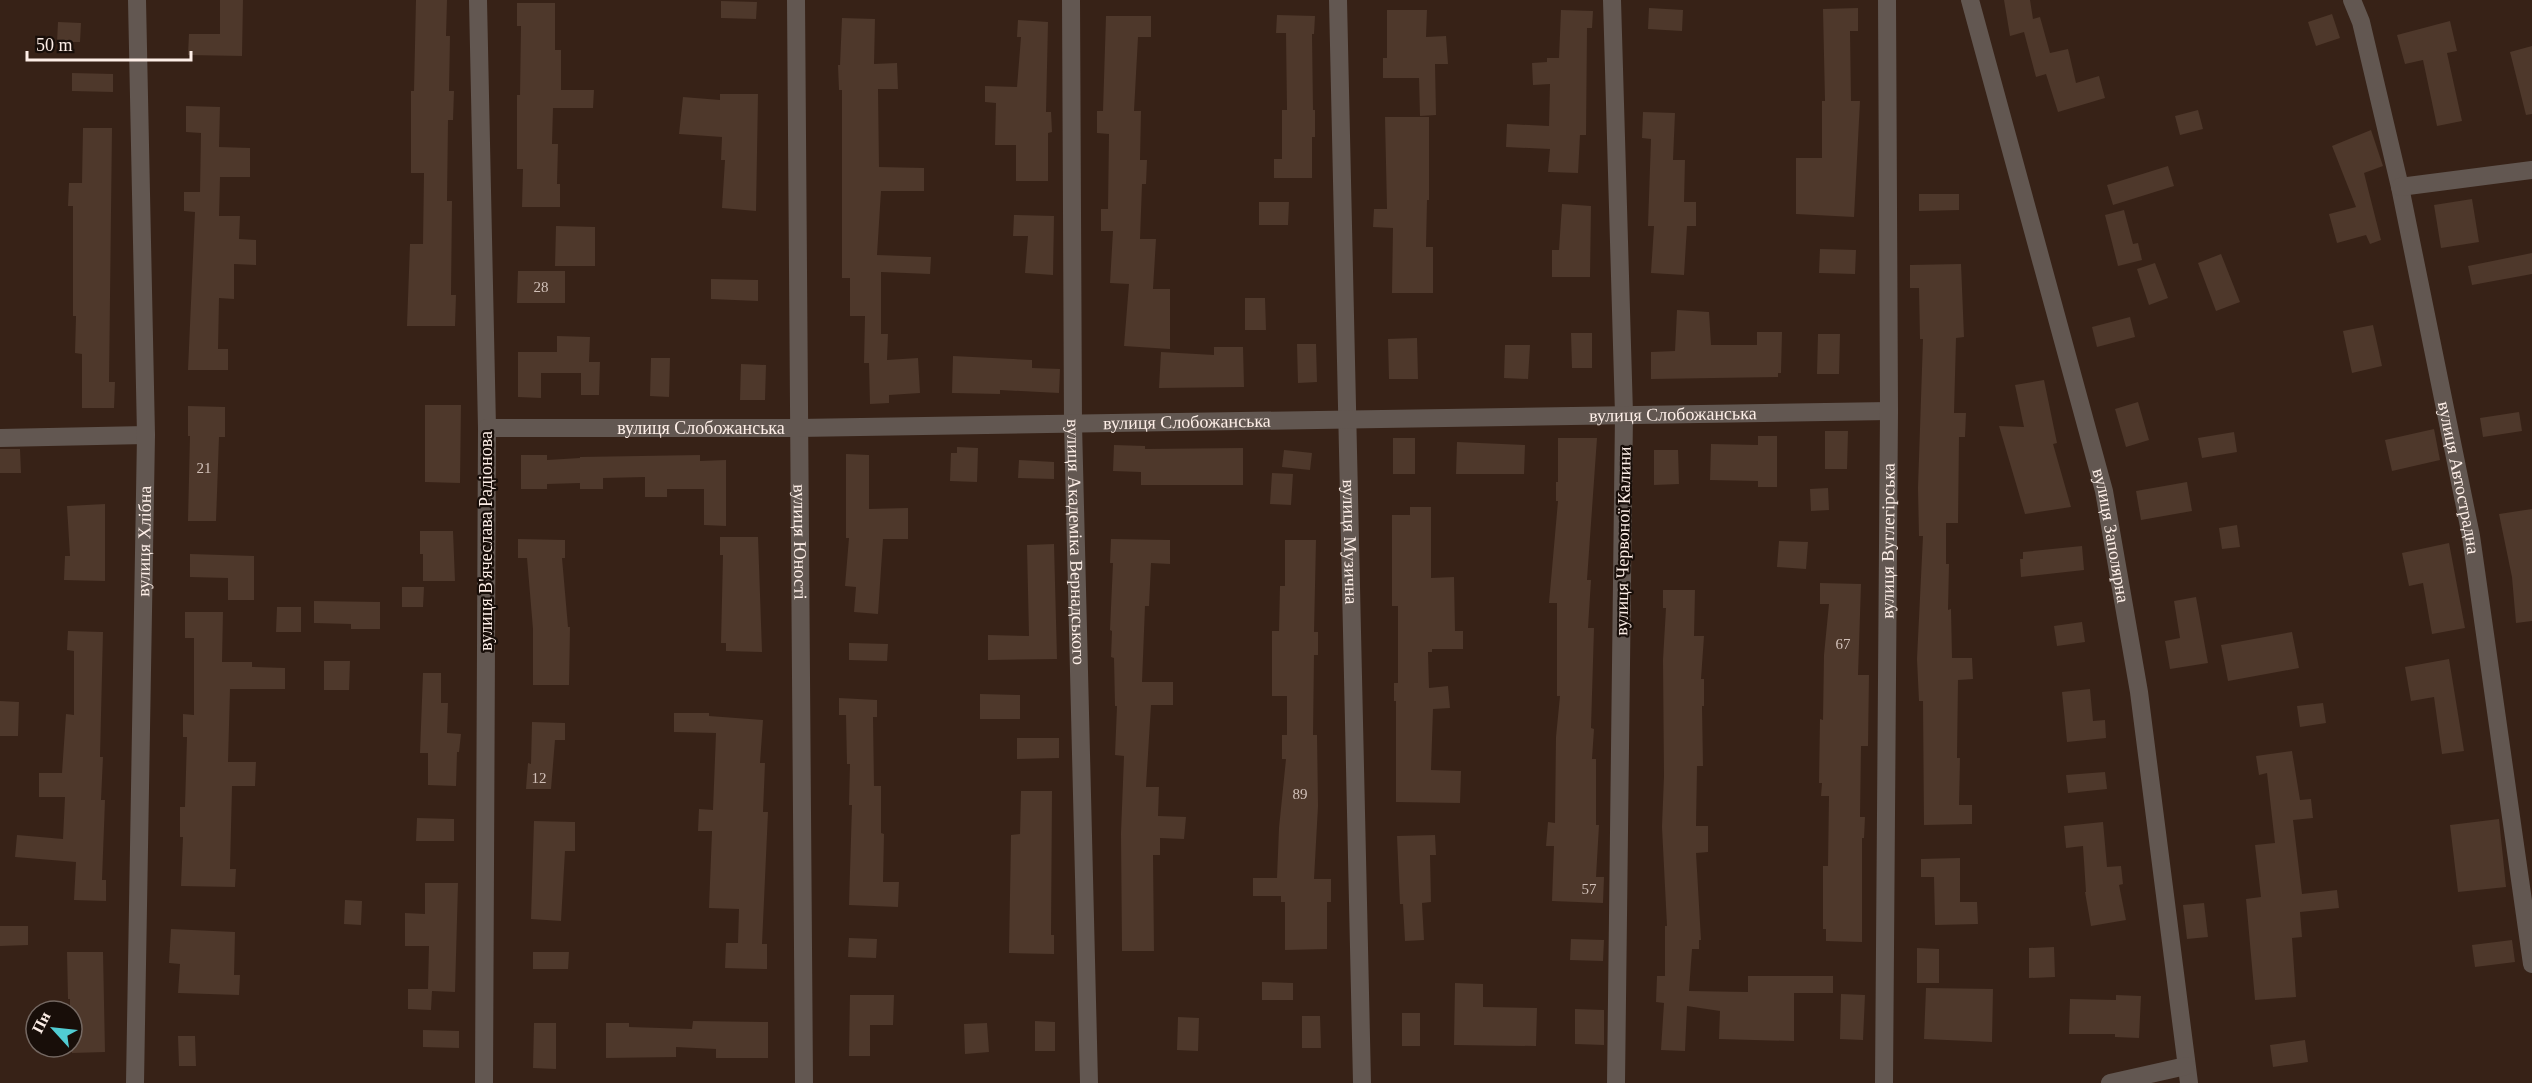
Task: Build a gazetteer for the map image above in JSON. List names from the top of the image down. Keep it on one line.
{"streets":{"street":["вулиця Слобожанська","вулиця Автострадна","вулиця Заполярна","вулиця Хлібна","вулиця В'ячеслава Радіонова","вулиця Червоної Калини","вулиця Юності","вулиця Академіка Вернадського","вулиця Музична","вулиця Вуглегірська"]},"crossings":[["вулиця Слобожанська","вулиця В'ячеслава Радіонова"],["вулиця Слобожанська","вулиця Червоної Калини"],["вулиця Слобожанська","вулиця Юності"],["вулиця Слобожанська","вулиця Академіка Вернадського"],["вулиця Слобожанська","вулиця Музична"],["вулиця Слобожанська","вулиця Вуглегірська"]],"house_numbers":["28","21","67","12","89","57"],"scale_bar":"50 m","north":"top left"}
